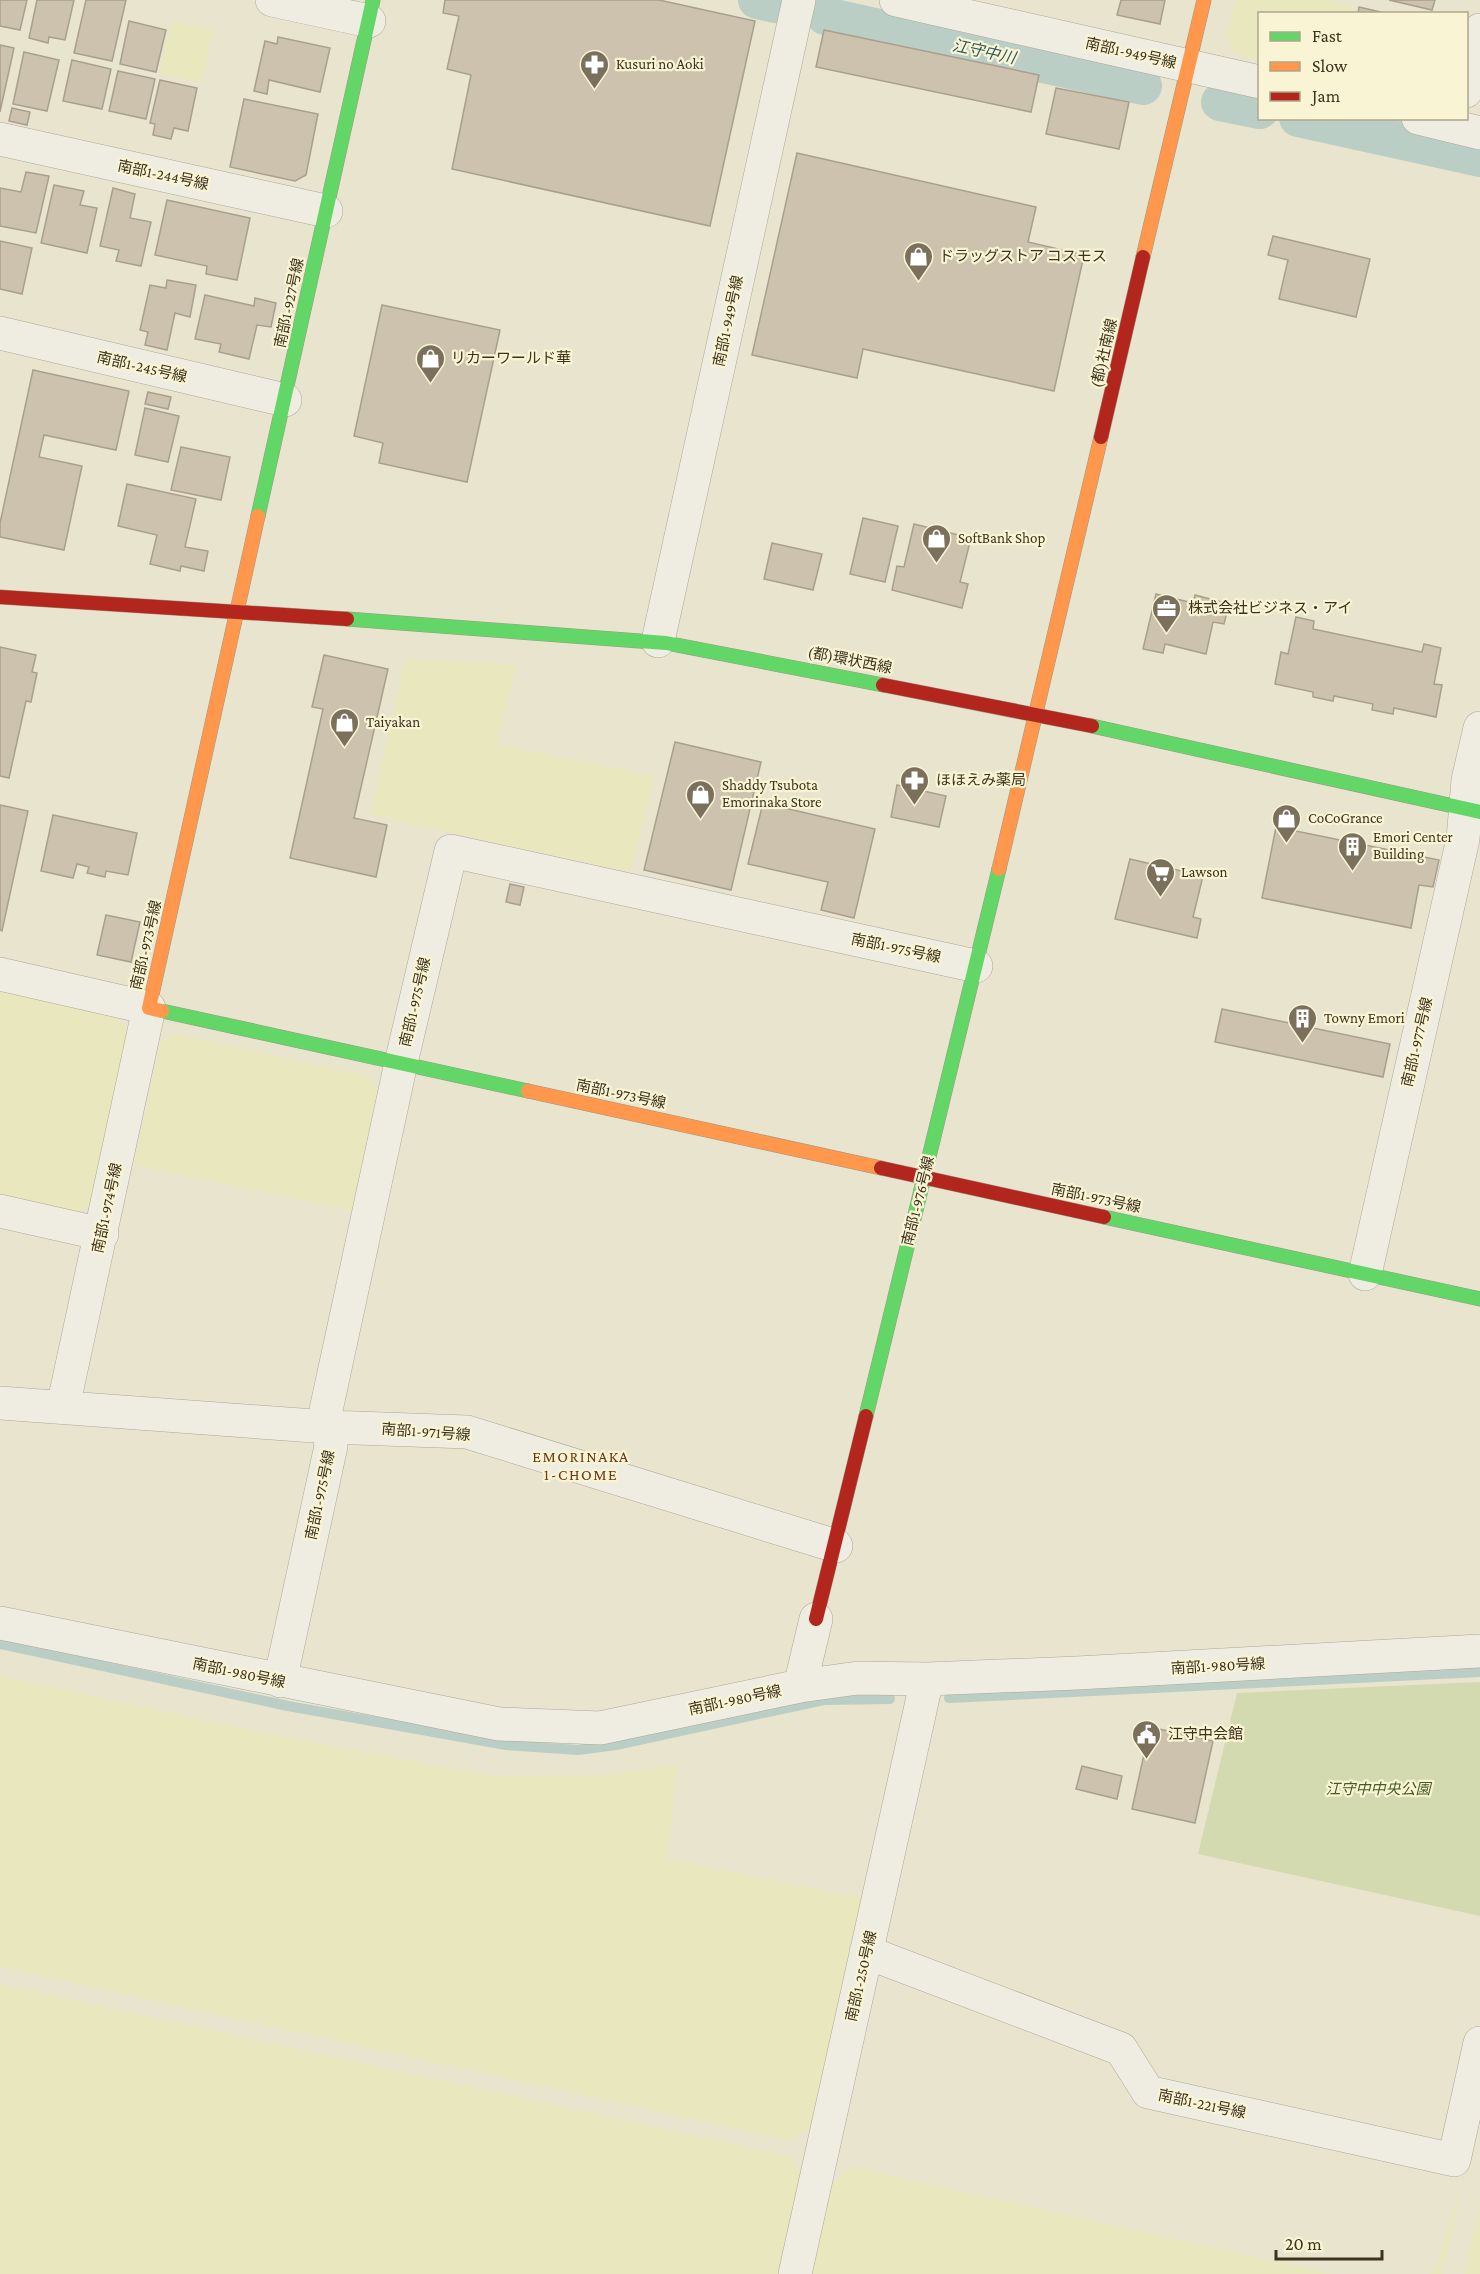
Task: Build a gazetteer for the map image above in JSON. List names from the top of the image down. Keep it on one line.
{"streets":{"street":["南部1-949号線","南部1-244号線","南部1-927号線","(都)社南線","南部1-245号線","(都)環状西線","南部1-973号線","南部1-975号線","南部1-977号線","南部1-976号線","南部1-974号線","南部1-971号線","南部1-980号線","南部1-250号線","南部1-221号線"]},"crossings":[["南部1-949号線","(都)社南線"],["南部1-949号線","(都)環状西線"],["南部1-244号線","南部1-927号線"],["南部1-927号線","南部1-245号線"],["南部1-927号線","(都)環状西線"],["南部1-927号線","南部1-973号線"],["(都)社南線","(都)環状西線"],["(都)社南線","南部1-976号線"],["(都)環状西線","南部1-973号線"],["(都)環状西線","南部1-977号線"],["(都)環状西線","南部1-976号線"],["南部1-973号線","南部1-975号線"],["南部1-973号線","南部1-977号線"],["南部1-973号線","南部1-976号線"],["南部1-973号線","南部1-974号線"],["南部1-975号線","南部1-976号線"],["南部1-975号線","南部1-971号線"],["南部1-975号線","南部1-980号線"],["南部1-976号線","南部1-971号線"],["南部1-976号線","南部1-980号線"],["南部1-974号線","南部1-971号線"],["南部1-980号線","南部1-250号線"],["南部1-250号線","南部1-221号線"]],"districts":["EMORINAKA 1-CHOME"],"water":["江守中川"],"parks":["江守中中央公園"],"places":{"pharmacy":["Kusuri no Aoki","ほほえみ薬局"],"shop":["ドラッグストア コスモス","リカーワールド華","SoftBank Shop","Taiyakan","Shaddy Tsubota Emorinaka Store","CoCoGrance"],"office":["株式会社ビジネス・アイ"],"building":["Emori Center Building","Towny Emori"],"supermarket":["Lawson"],"public building":["江守中会館"]},"legend":["Fast","Slow","Jam"],"scale_bar":"20 m"}
